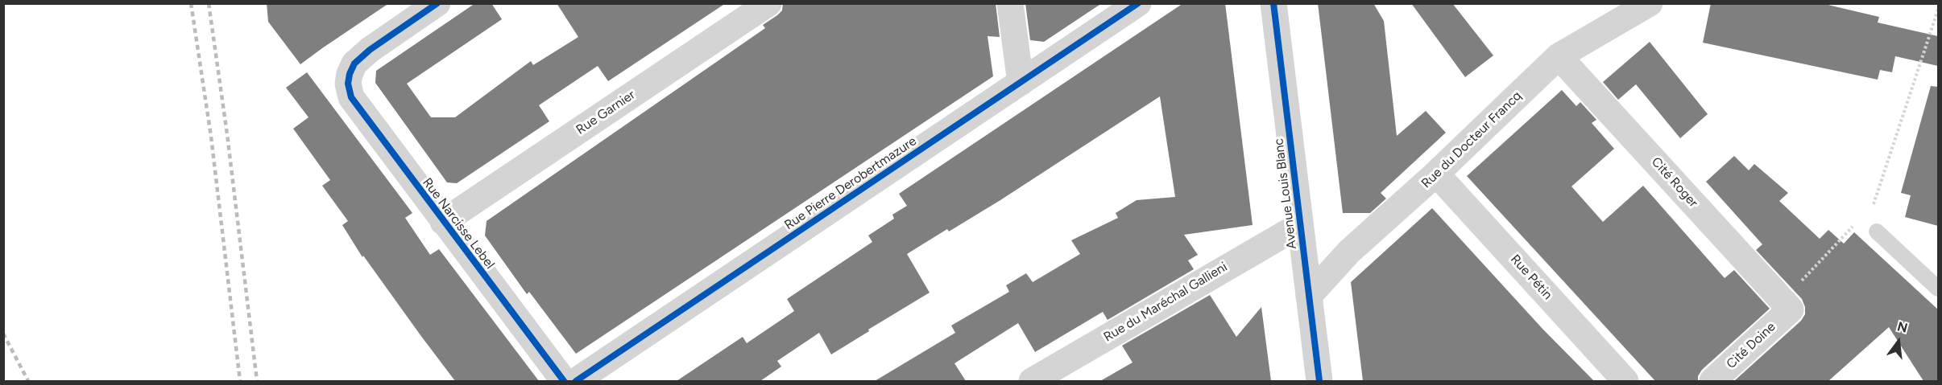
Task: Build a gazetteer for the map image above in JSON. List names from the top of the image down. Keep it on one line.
{"streets":{"street":["Rue Garnier","Rue du Docteur Francq","Cité Roger","Rue Pierre Derobertmazure","Avenue Louis Blanc","Rue Narcisse Lebel","Rue Pétin","Rue du Maréchal Gallieni","Cité Doine"]},"crossings":[["Rue Garnier","Rue Narcisse Lebel"],["Rue du Docteur Francq","Cité Roger"],["Rue du Docteur Francq","Avenue Louis Blanc"],["Rue du Docteur Francq","Rue Pétin"],["Cité Roger","Cité Doine"],["Avenue Louis Blanc","Rue du Maréchal Gallieni"]],"north":"top"}
